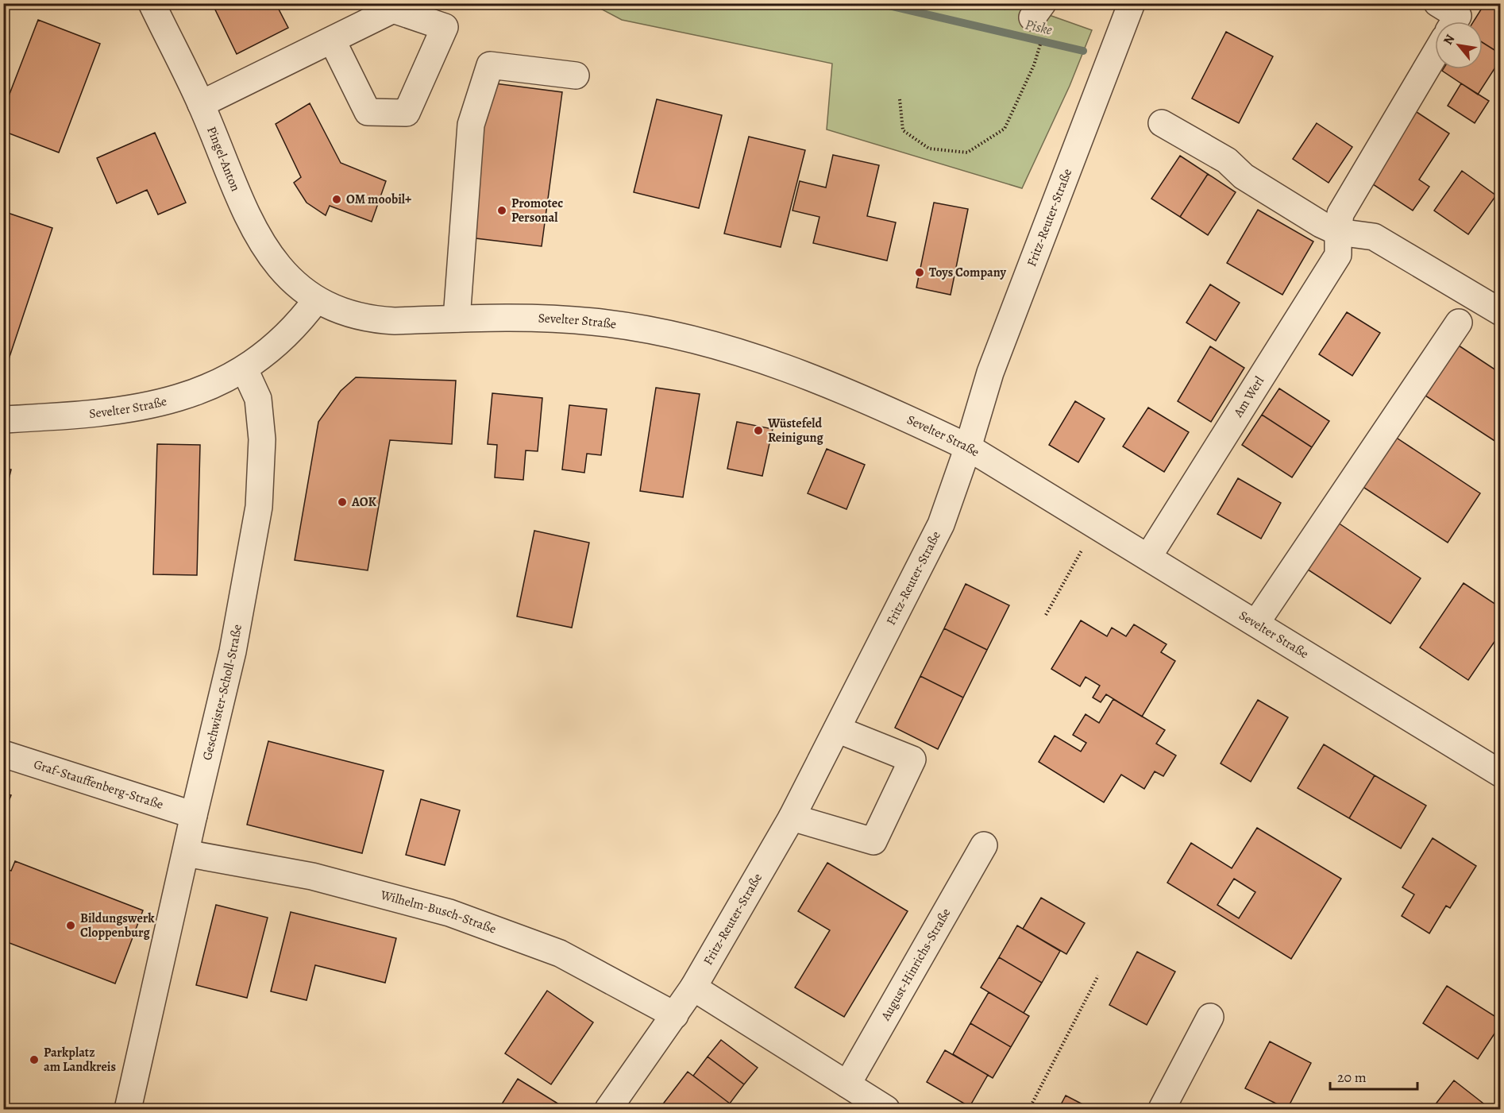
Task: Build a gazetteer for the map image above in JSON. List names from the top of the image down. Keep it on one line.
{"streets":{"street":["Pingel-Anton","Fritz-Reuter-Straße","Sevelter Straße","Am Werl","Geschwister-Scholl-Straße","Graf-Stauffenberg-Straße","Wilhelm-Busch-Straße","August-Hinrichs-Straße"]},"crossings":[["Pingel-Anton","Sevelter Straße"],["Fritz-Reuter-Straße","Sevelter Straße"],["Fritz-Reuter-Straße","Wilhelm-Busch-Straße"],["Sevelter Straße","Am Werl"],["Sevelter Straße","Geschwister-Scholl-Straße"],["Geschwister-Scholl-Straße","Graf-Stauffenberg-Straße"],["Geschwister-Scholl-Straße","Wilhelm-Busch-Straße"]],"water":["Piske"],"places":["OM moobil+","Promotec Personal","Toys Company","Wüstefeld Reinigung","AOK","Bildungswerk Cloppenburg","Parkplatz am Landkreis"],"scale_bar":"20 m","north":"top left"}
